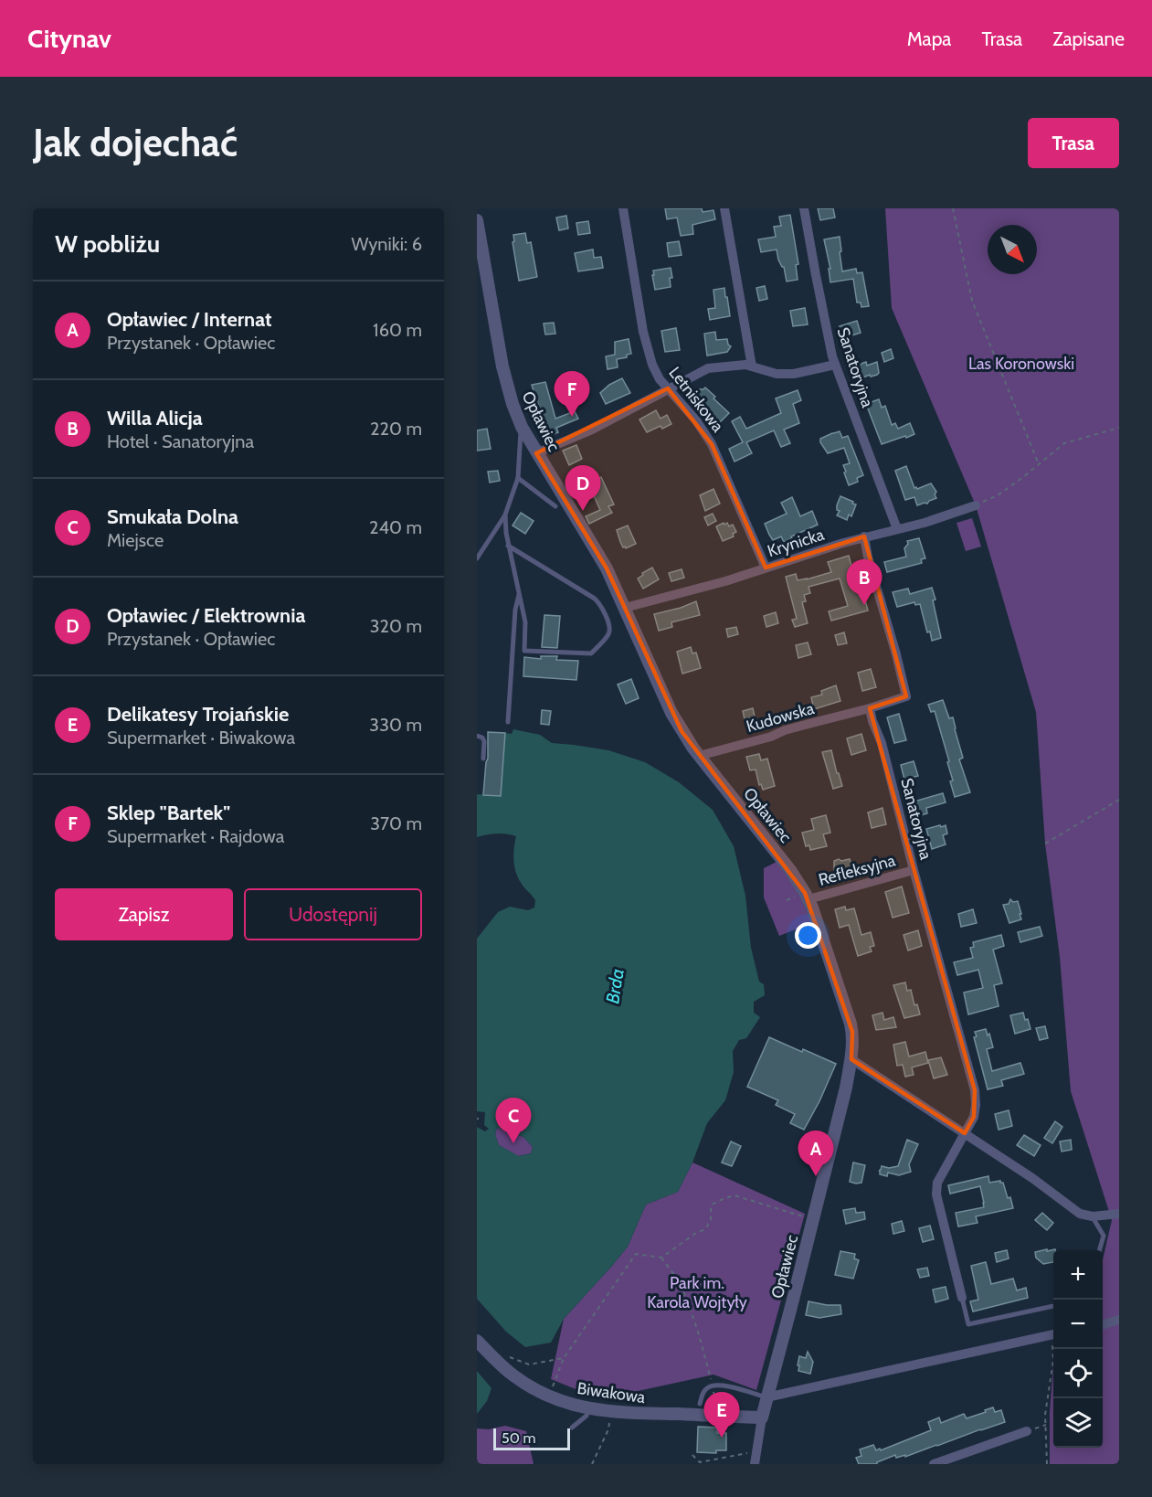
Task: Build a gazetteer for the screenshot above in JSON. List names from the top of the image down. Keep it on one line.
{"streets":{"street":["Sanatoryjna","Letniskowa","Opławiec","Krynicka","Kudowska","Refleksyjna","Biwakowa"]},"crossings":[["Sanatoryjna","Krynicka"],["Sanatoryjna","Kudowska"],["Sanatoryjna","Refleksyjna"],["Letniskowa","Krynicka"],["Opławiec","Krynicka"],["Opławiec","Kudowska"],["Opławiec","Refleksyjna"],["Opławiec","Biwakowa"]],"water":["Brda"],"parks":["Las Koronowski","Park im. Karola Wojtyły"],"scale_bar":"50 m","north":"bottom right","page":{"header":"Citynav","nav":["Mapa","Trasa","Zapisane"],"buttons":["Trasa",["Zapisz","Udostępnij"]],"title":"Jak dojechać","heading":["W pobliżu","Wyniki: 6"],"list":[{"mark":"A","name":"Opławiec / Internat","note":"Przystanek · Opławiec","value":"160 m"},{"mark":"B","name":"Willa Alicja","note":"Hotel · Sanatoryjna","value":"220 m"},{"mark":"C","name":"Smukała Dolna","note":"Miejsce","value":"240 m"},{"mark":"D","name":"Opławiec / Elektrownia","note":"Przystanek · Opławiec","value":"320 m"},{"mark":"E","name":"Delikatesy Trojańskie","note":"Supermarket · Biwakowa","value":"330 m"},{"mark":"F","name":"Sklep \"Bartek\"","note":"Supermarket · Rajdowa","value":"370 m"}],"pins":["F","D","B","C","A","E"],"map_buttons":["+","−"],"scale":"50 m"}}
